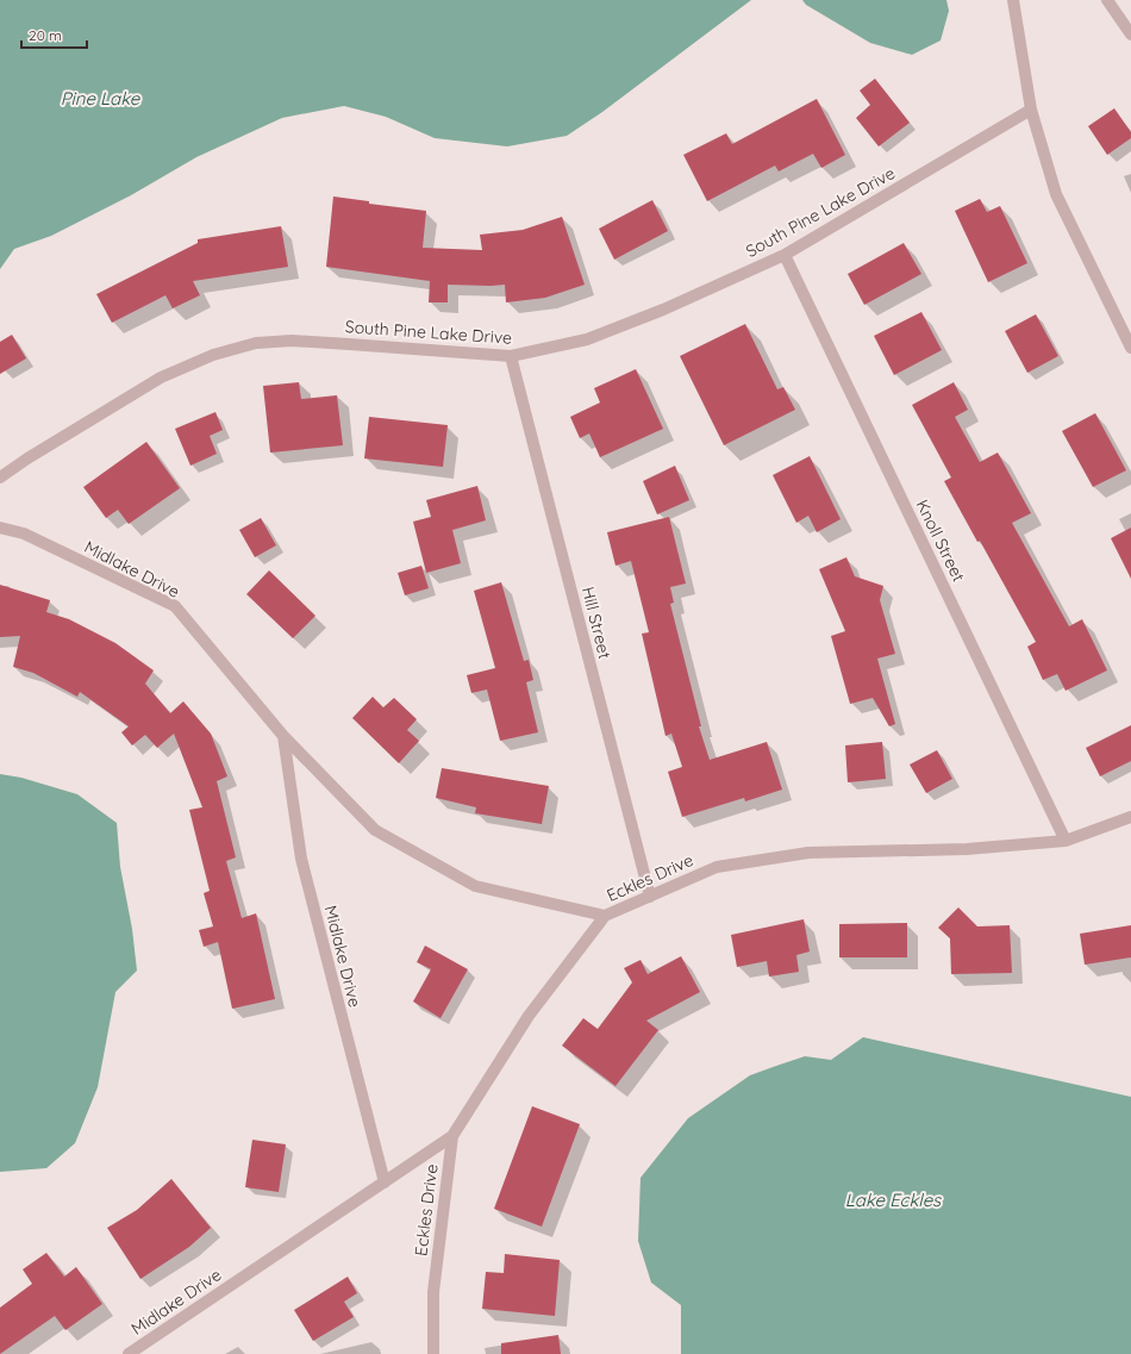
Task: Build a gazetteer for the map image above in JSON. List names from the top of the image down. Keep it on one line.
{"streets":{"street":["South Pine Lake Drive","Knoll Street","Midlake Drive","Hill Street","Eckles Drive"]},"crossings":[["South Pine Lake Drive","Knoll Street"],["South Pine Lake Drive","Hill Street"],["Knoll Street","Eckles Drive"],["Midlake Drive","Eckles Drive"],["Hill Street","Eckles Drive"]],"water":["Pine Lake","Lake Eckles"],"scale_bar":"20 m"}
